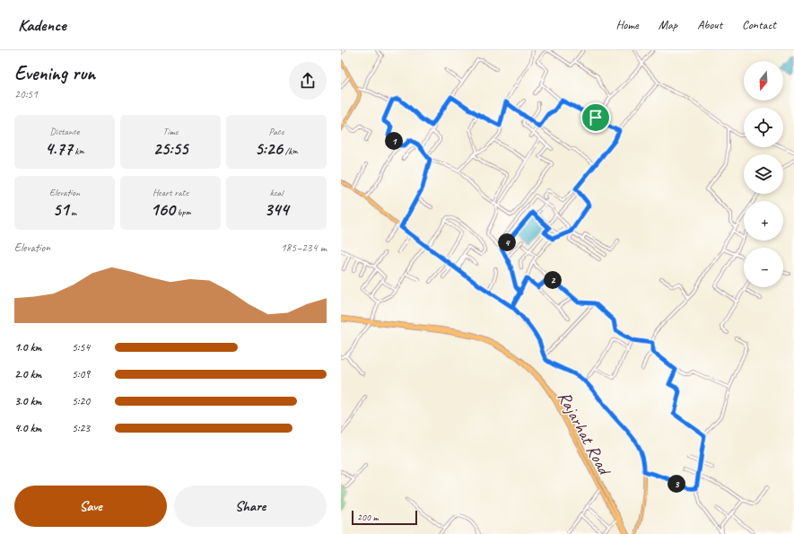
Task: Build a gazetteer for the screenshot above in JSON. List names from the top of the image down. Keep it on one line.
{"streets":{"main road":["Rajarhat Road"]},"scale_bar":"200 m","north":"bottom","page":{"header":"Kadence","nav":["Home","Map","About","Contact"],"heading":["Evening run","20:51"],"map_buttons":["+","−"],"stats":[["Distance","4.77 km"],["Time","25:55"],["Pace","5:26 /km"],["Elevation","51 m"],["Heart rate","160 bpm"],["kcal","344"]],"pins":["1","4","2","3"],"chart":["Elevation","185–234 m"],"list":[{"name":"1.0 km","note":"5:54"},{"name":"2.0 km","note":"5:09"},{"name":"3.0 km","note":"5:20"},{"name":"4.0 km","note":"5:23"}],"buttons":["Save","Share"],"scale":"200 m"}}
